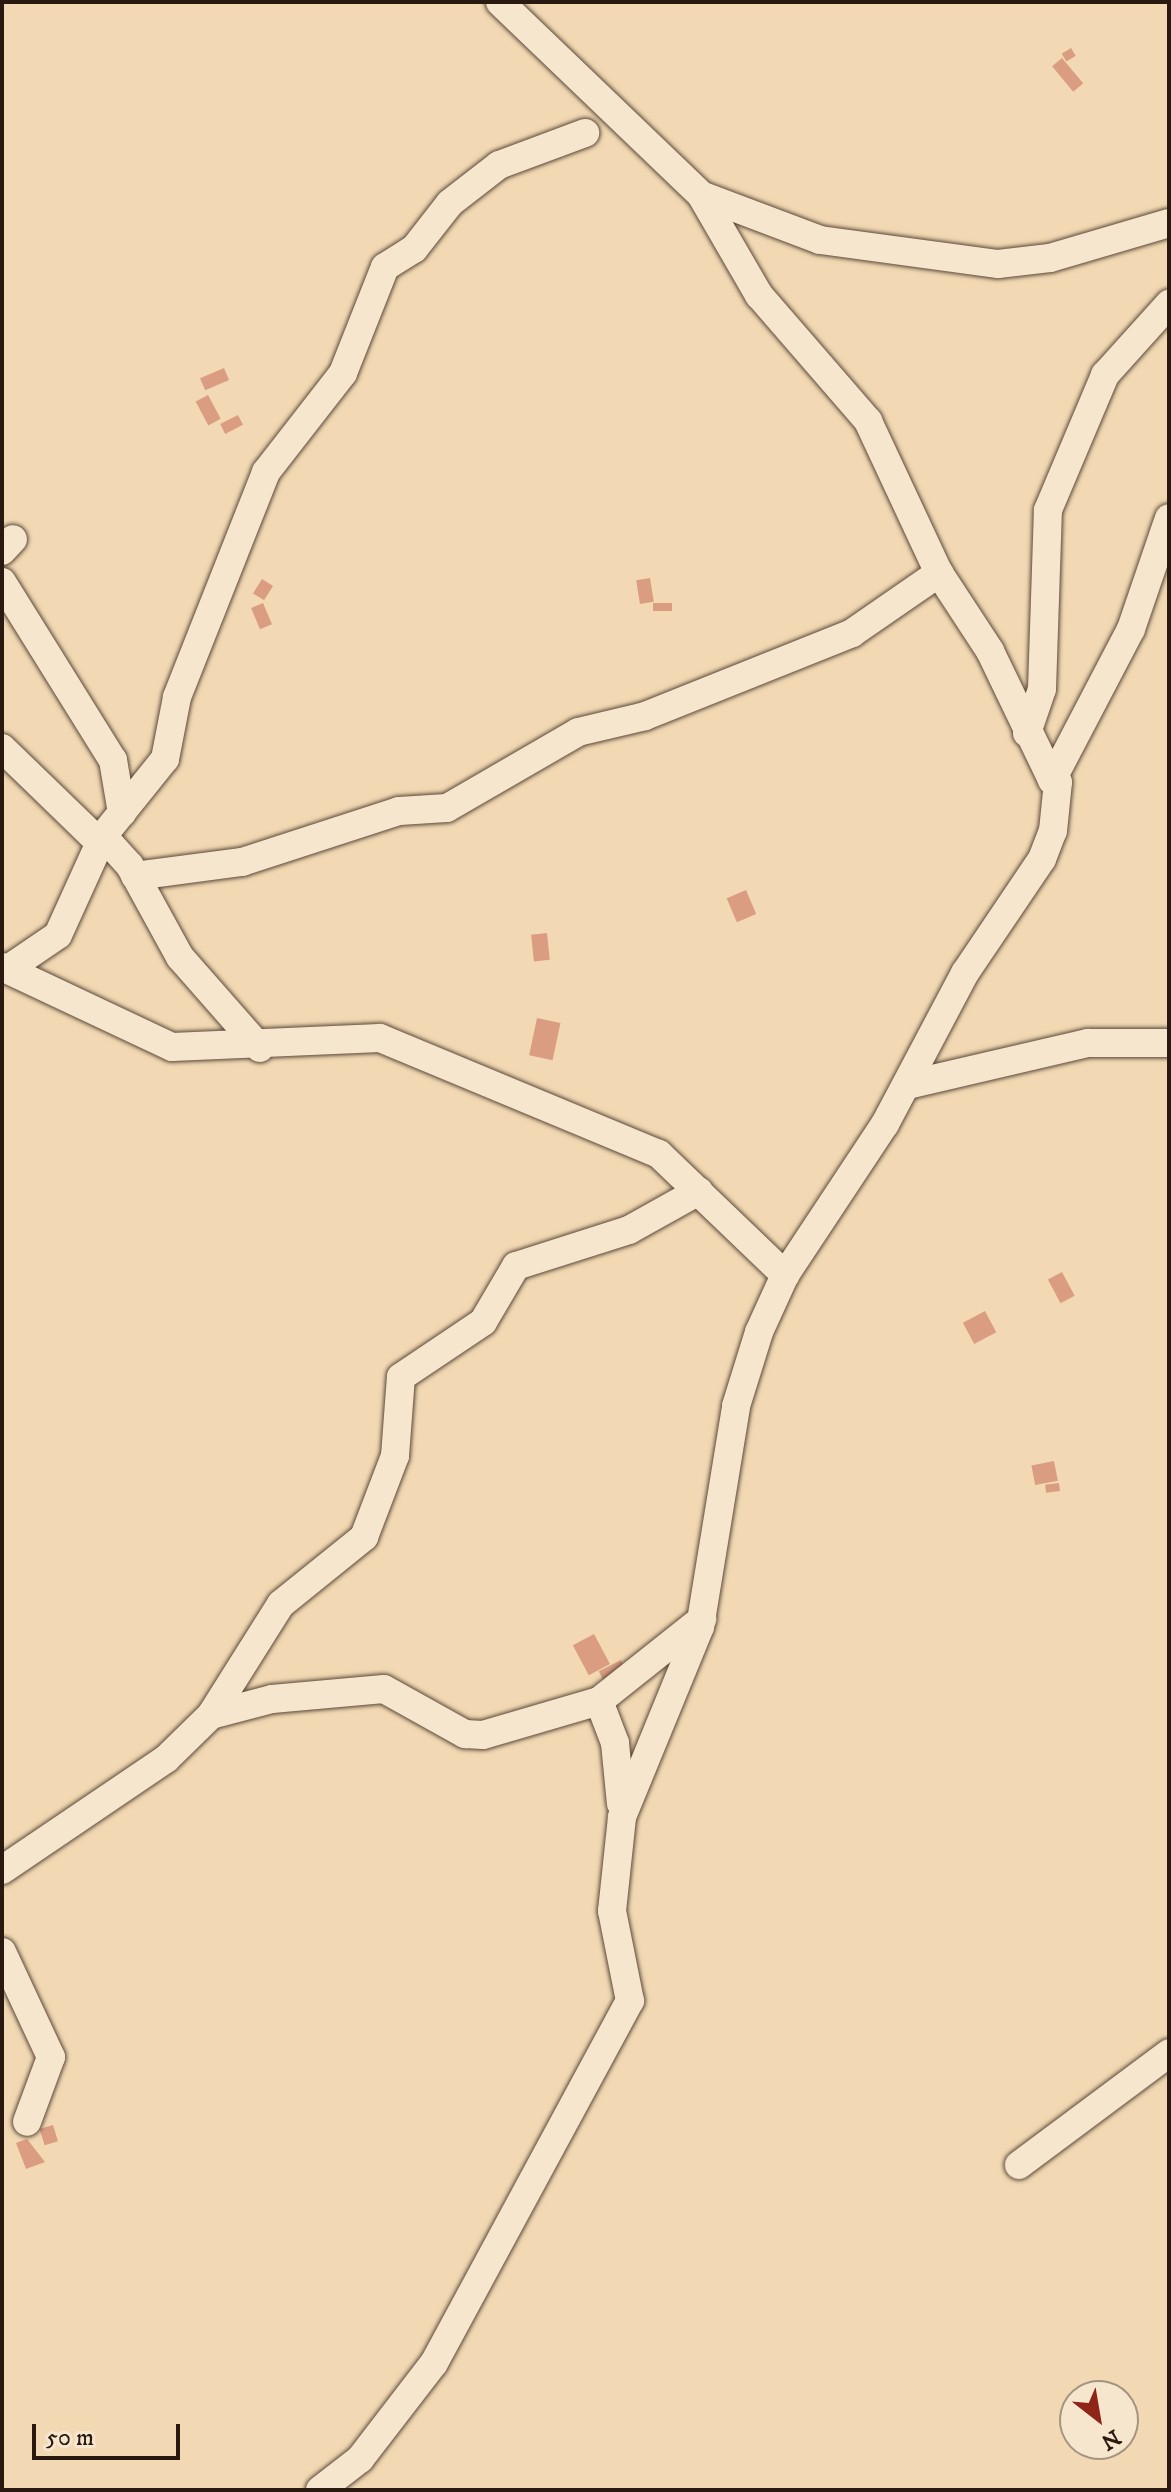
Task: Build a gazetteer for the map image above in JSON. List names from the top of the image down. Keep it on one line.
{"scale_bar":"50 m","north":"bottom right"}
